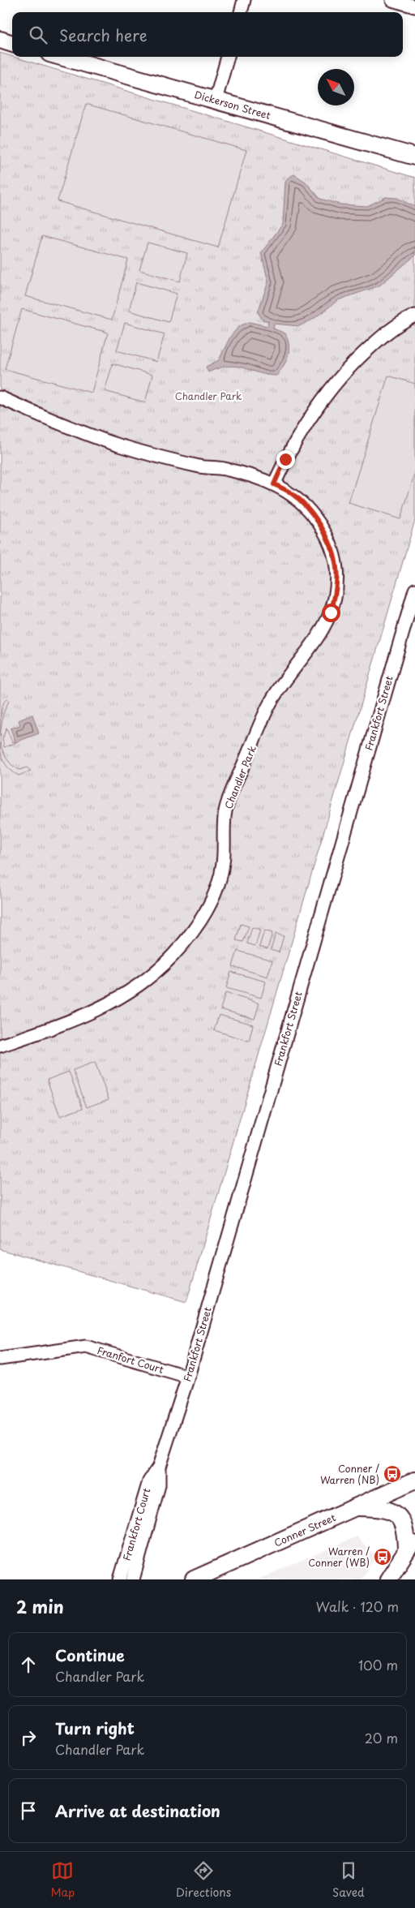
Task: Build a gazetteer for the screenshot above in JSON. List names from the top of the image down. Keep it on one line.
{"streets":{"street":["Dickerson Street","Frankfort Street","Chandler Park","Franfort Court","Frankfort Court","Conner Street"]},"crossings":[["Frankfort Street","Franfort Court"],["Frankfort Street","Frankfort Court"]],"parks":["Chandler Park"],"places":{"bus stop":["Conner / Warren (NB)","Warren / Conner (WB)"]},"north":"top left","page":{"search":"Search here","heading":["2 min","Walk · 120 m"],"list":[["Continue","Chandler Park","100 m"],["Turn right","Chandler Park","20 m"],"Arrive at destination"],"nav":["Map","Directions","Saved"]}}
